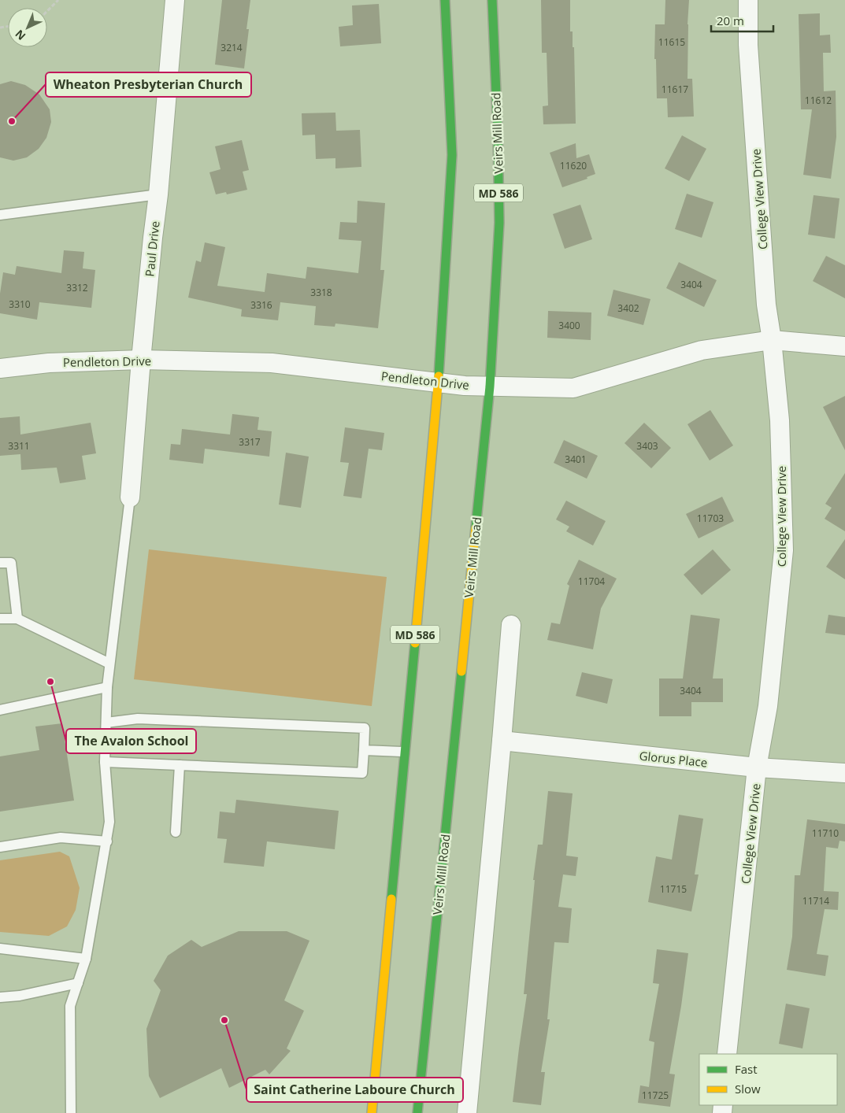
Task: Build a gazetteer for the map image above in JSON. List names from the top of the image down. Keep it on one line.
{"streets":{"main road":["Veirs Mill Road","MD 586"],"street":["College View Drive","Paul Drive","Pendleton Drive","Glorus Place"]},"crossings":[["Veirs Mill Road","Pendleton Drive"],["MD 586","Pendleton Drive"],["College View Drive","Pendleton Drive"],["College View Drive","Glorus Place"],["Paul Drive","Pendleton Drive"]],"places":["Wheaton Presbyterian Church","The Avalon School","Saint Catherine Laboure Church"],"house_numbers":["11615","3214","11617","11612","11620","3404","3312","3318","3310","3316","3402","3400","3317","3311","3403","3401","11703","11704","3404","11710","11715","11714","11725"],"legend":["Fast","Slow"],"scale_bar":"20 m","north":"bottom left"}
